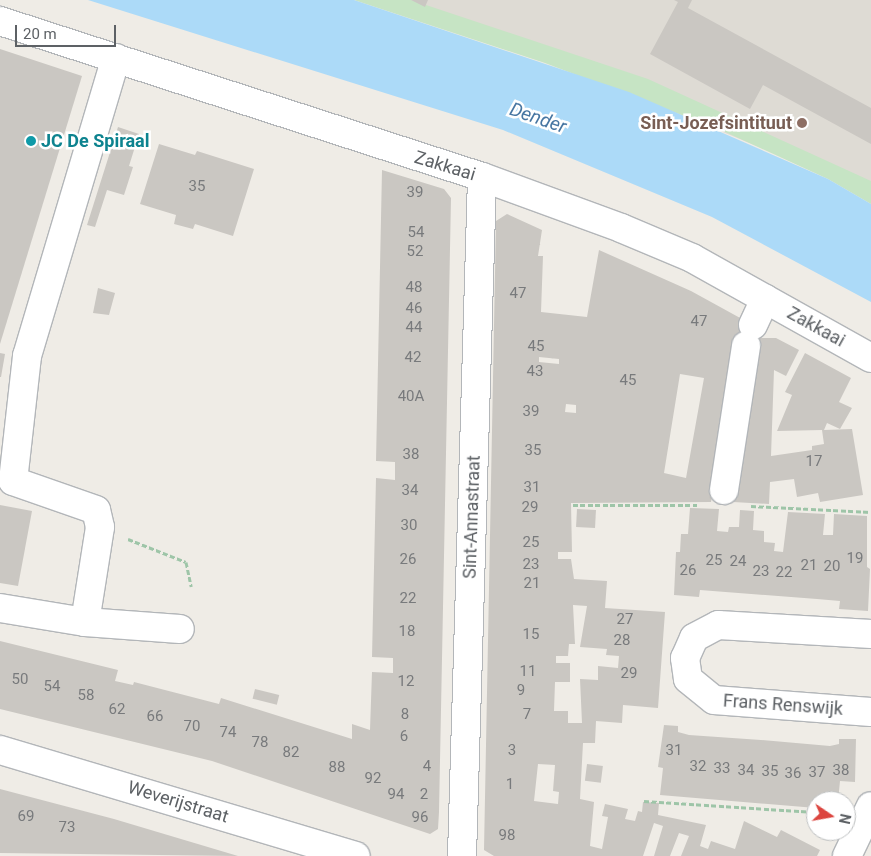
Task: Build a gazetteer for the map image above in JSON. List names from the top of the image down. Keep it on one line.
{"streets":{"street":["Zakkaai","Sint-Annastraat","Frans Renswijk","Weverijstraat"]},"crossings":[["Zakkaai","Sint-Annastraat"]],"water":["Dender"],"places":["Sint-Jozefsintituut","JC De Spiraal"],"house_numbers":["35","39","54","52","48","47","46","47","44","45","42","43","45","40A","39","35","38","17","31","34","29","30","25","19","26","25","24","23","21","20","26","23","22","21","22","27","18","15","28","11","29","50","12","54","9","58","62","8","7","66","70","74","6","78","3","31","82","4","32","88","33","34","38","35","37","36","92","1","94","2","69","96","73","98"],"scale_bar":"20 m","north":"right"}
